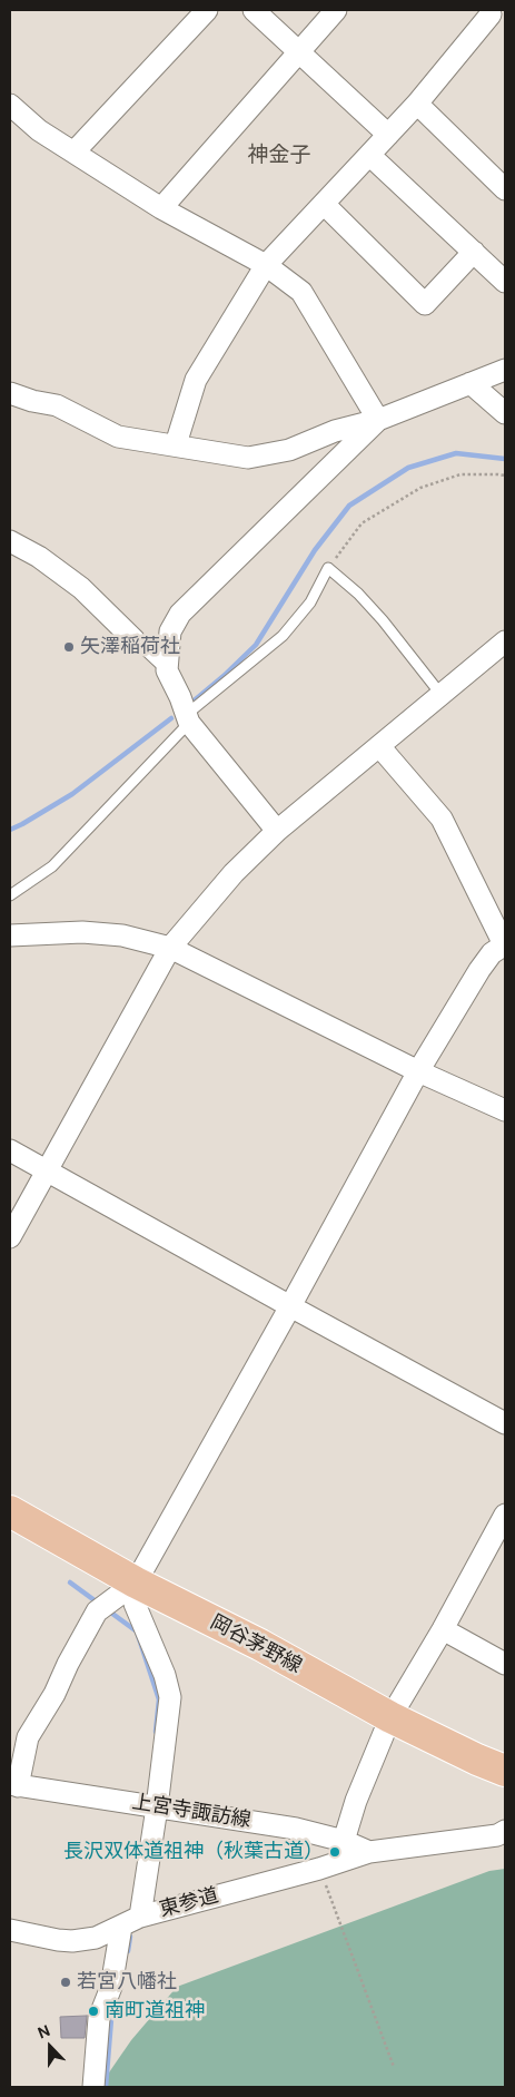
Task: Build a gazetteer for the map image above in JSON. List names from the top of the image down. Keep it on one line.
{"streets":{"main road":["岡谷茅野線"],"street":["上宮寺諏訪線","東参道"]},"crossings":[["上宮寺諏訪線","東参道"]],"districts":["神金子"],"places":["矢澤稲荷社","長沢双体道祖神（秋葉古道）","若宮八幡社","南町道祖神"],"north":"top"}
